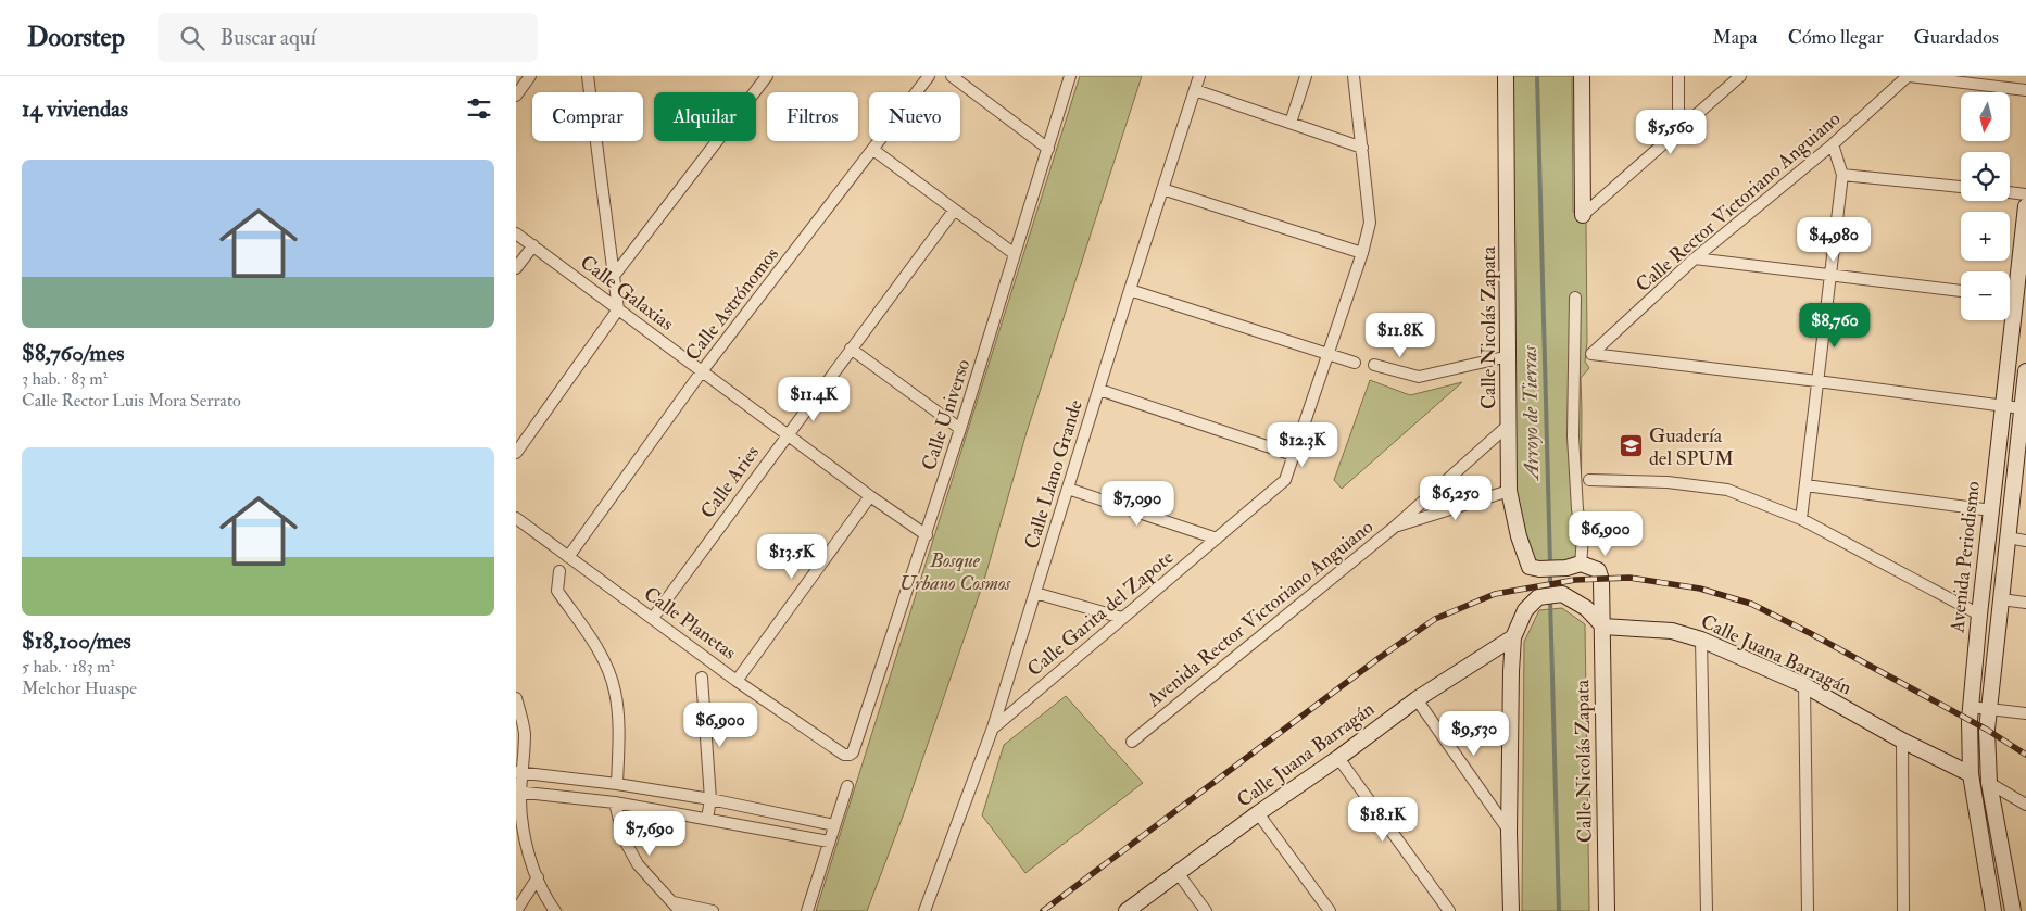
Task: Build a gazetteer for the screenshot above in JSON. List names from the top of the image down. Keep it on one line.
{"streets":{"street":["Calle Rector Victoriano Anguiano","Calle Galaxias","Calle Astrónomos","Calle Nicolás Zapata","Calle Universo","Calle Llano Grande","Calle Aries","Avenida Periodismo","Calle Garita del Zapote","Avenida Rector Victoriano Anguiano","Calle Planetas","Calle Juana Barragán"]},"crossings":[["Calle Galaxias","Calle Astrónomos"],["Calle Galaxias","Calle Universo"],["Calle Galaxias","Calle Aries"],["Calle Astrónomos","Calle Planetas"],["Calle Nicolás Zapata","Avenida Rector Victoriano Anguiano"],["Calle Nicolás Zapata","Calle Juana Barragán"],["Calle Universo","Calle Planetas"],["Calle Llano Grande","Calle Garita del Zapote"],["Calle Aries","Calle Planetas"],["Avenida Periodismo","Calle Juana Barragán"]],"water":["Arroyo de Tierras"],"parks":["Bosque Urbano Cosmos"],"places":{"school or university":["Guadería del SPUM"]},"north":"bottom","page":{"header":"Doorstep","search":"Buscar aquí","nav":["Mapa","Cómo llegar","Guardados"],"heading":"14 viviendas","map_buttons":["+","−"],"chip":["Comprar","Alquilar","Filtros","Nuevo"],"price":["$5,560","$4,980","$8,760","$11.8K","$11.4K","$12.3K","$6,250","$7,090","$6,900","$13.5K","$6,900","$9,530","$18.1K","$7,690"],"list":[{"name":"$8,760/mes","note":"3 hab. · 83 m² · Calle Rector Luis Mora Serrato"},{"name":"$18,100/mes","note":"5 hab. · 183 m² · Melchor Huaspe"}]}}
